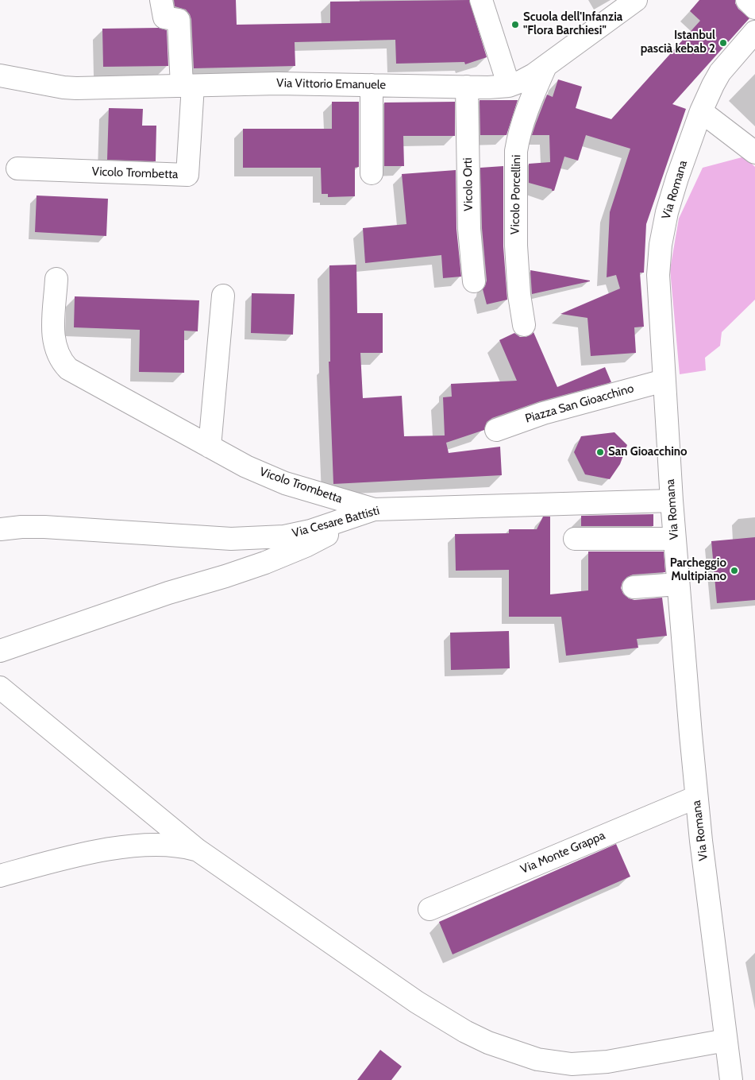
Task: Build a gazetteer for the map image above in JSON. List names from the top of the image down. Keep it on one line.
{"streets":{"street":["Via Vittorio Emanuele","Vicolo Trombetta","Vicolo Orti","Via Romana","Vicolo Porcellini","Piazza San Gioacchino","Via Cesare Battisti","Via Monte Grappa"]},"crossings":[["Via Vittorio Emanuele","Vicolo Trombetta"],["Via Vittorio Emanuele","Vicolo Orti"],["Via Vittorio Emanuele","Vicolo Porcellini"],["Vicolo Trombetta","Via Cesare Battisti"],["Via Romana","Piazza San Gioacchino"],["Via Romana","Via Cesare Battisti"],["Via Romana","Via Monte Grappa"]],"places":["Scuola dell'Infanzia \"Flora Barchiesi\"","Istanbul pascià kebab 2","San Gioacchino","Parcheggio Multipiano"]}
